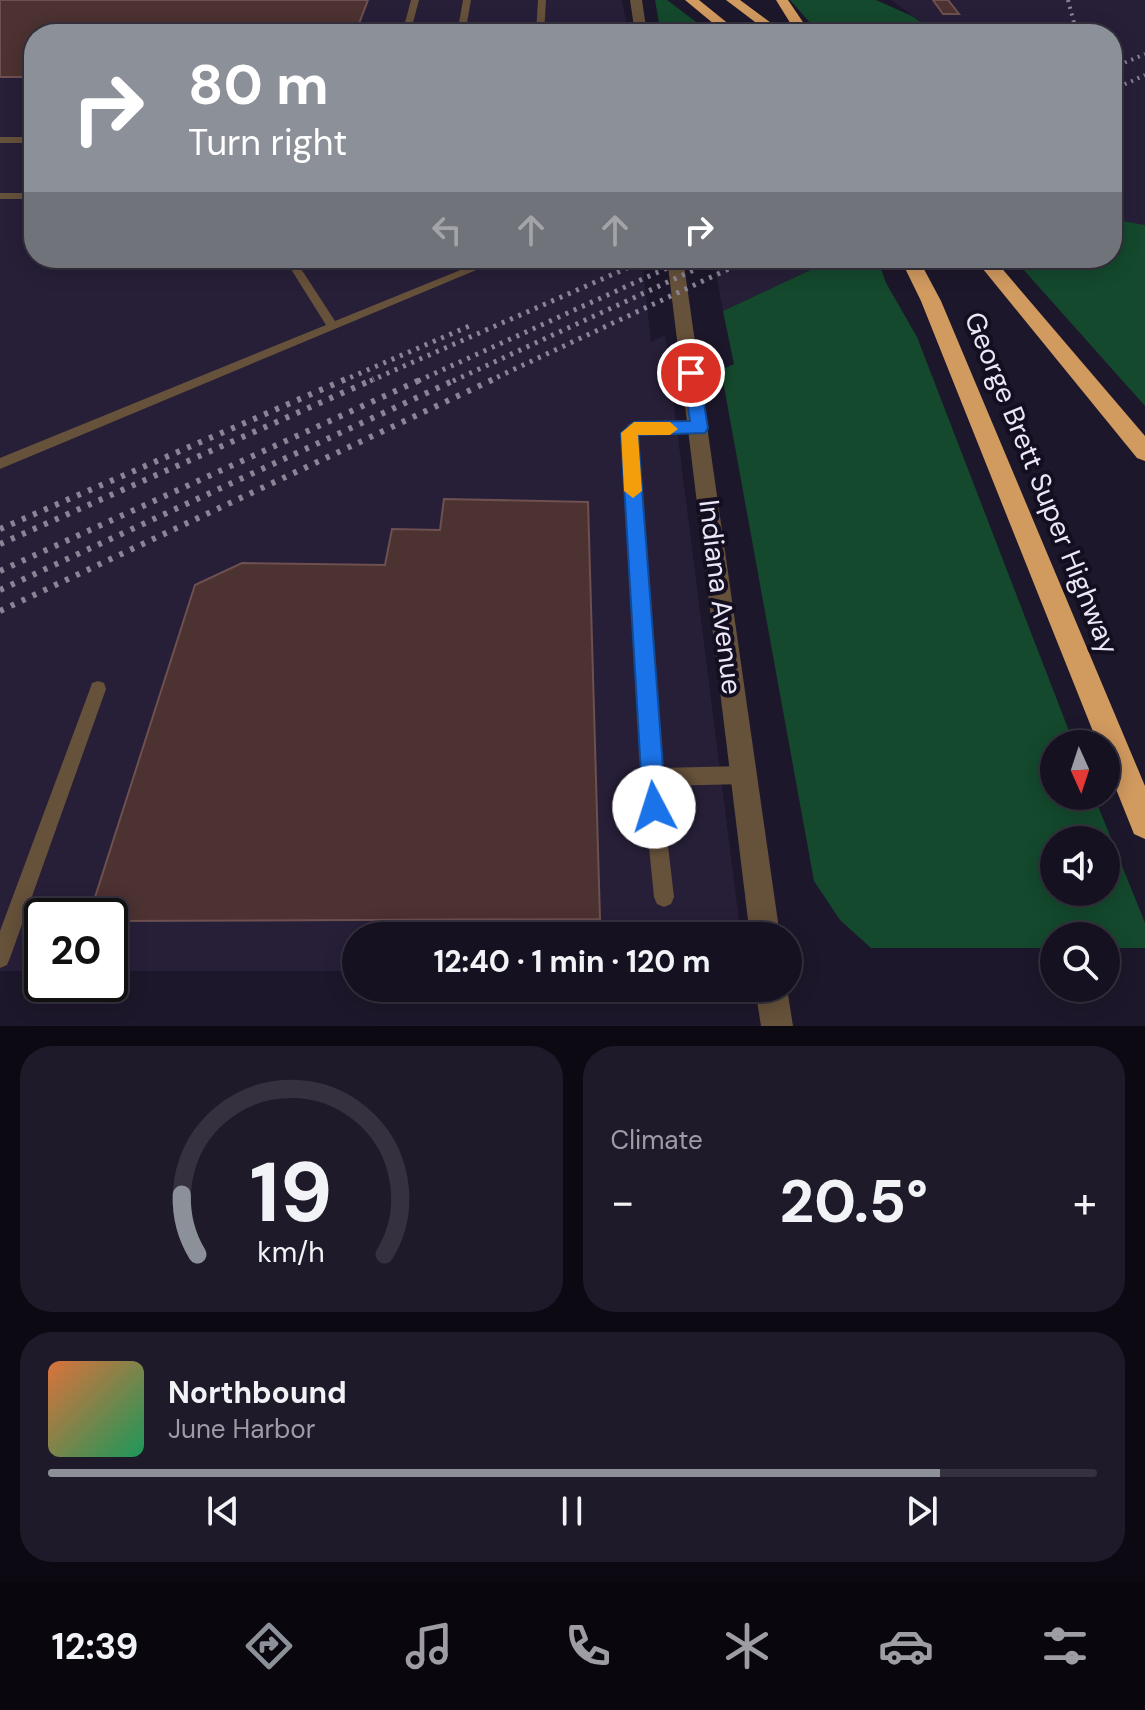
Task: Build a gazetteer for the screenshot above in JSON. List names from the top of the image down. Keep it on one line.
{"streets":{"highway":["George Brett Super Highway"],"street":["Indiana Avenue"]},"north":"bottom","page":{"turn":["80 m","Turn right"],"limit":"20","trip":"12:40 · 1 min · 120 m","tile":"Climate","heat":["−","20.5°","+"],"song":["Northbound","June Harbor"],"tabs":"12:39","gauge":["19","km/h"]}}
